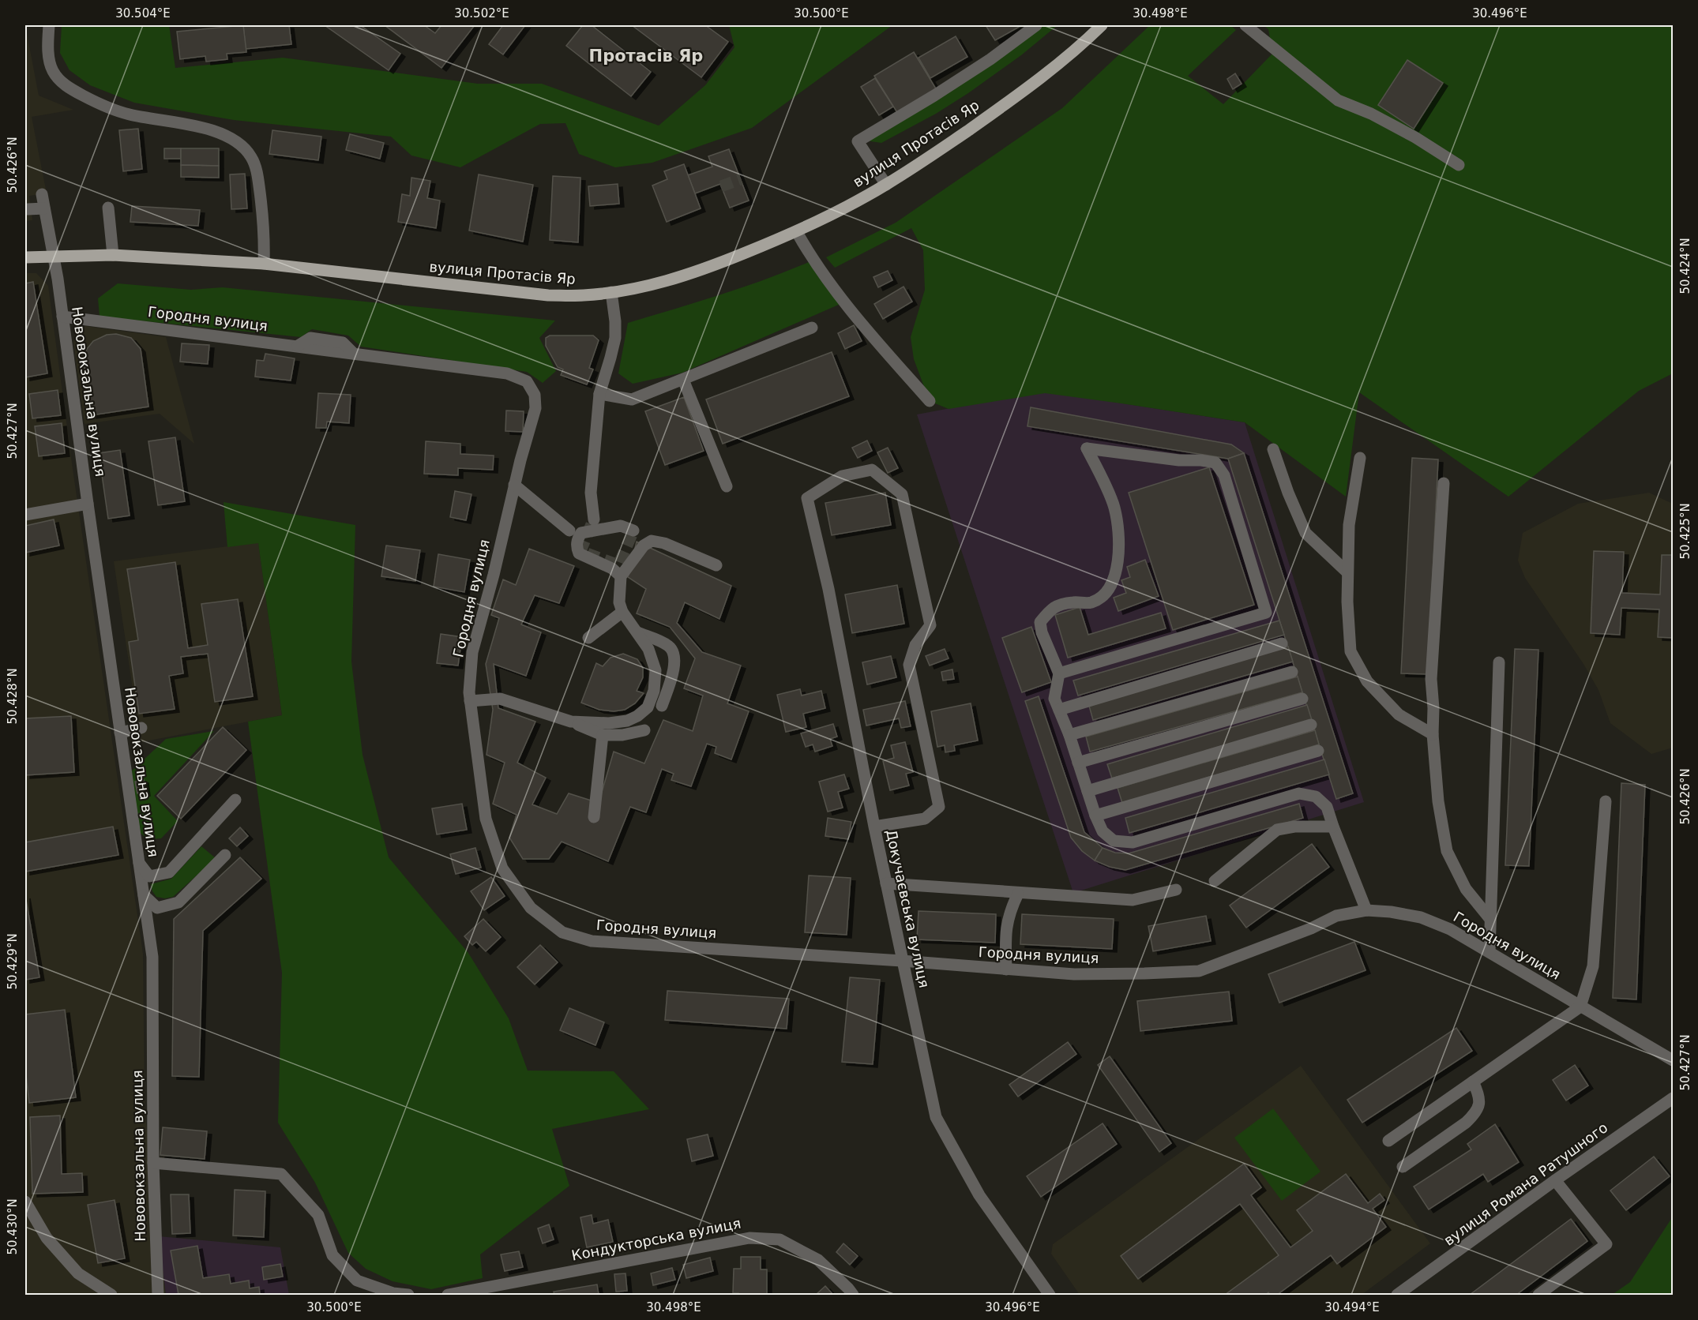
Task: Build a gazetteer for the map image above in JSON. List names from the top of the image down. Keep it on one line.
{"streets":{"main road":["вулиця Протасів Яр"],"street":["Городня вулиця","Нововокзальна вулиця","Докучаєвська вулиця","вулиця Романа Ратушного","Кондукторська вулиця"]},"crossings":[["вулиця Протасів Яр","Нововокзальна вулиця"],["Городня вулиця","Нововокзальна вулиця"],["Городня вулиця","Докучаєвська вулиця"]],"districts":["Протасів Яр"],"coordinates":["30.504°E","30.502°E","30.500°E","30.498°E","30.496°E","50.426°N","50.424°N","50.427°N","50.425°N","50.428°N","50.429°N","50.430°N","30.494°E"]}
